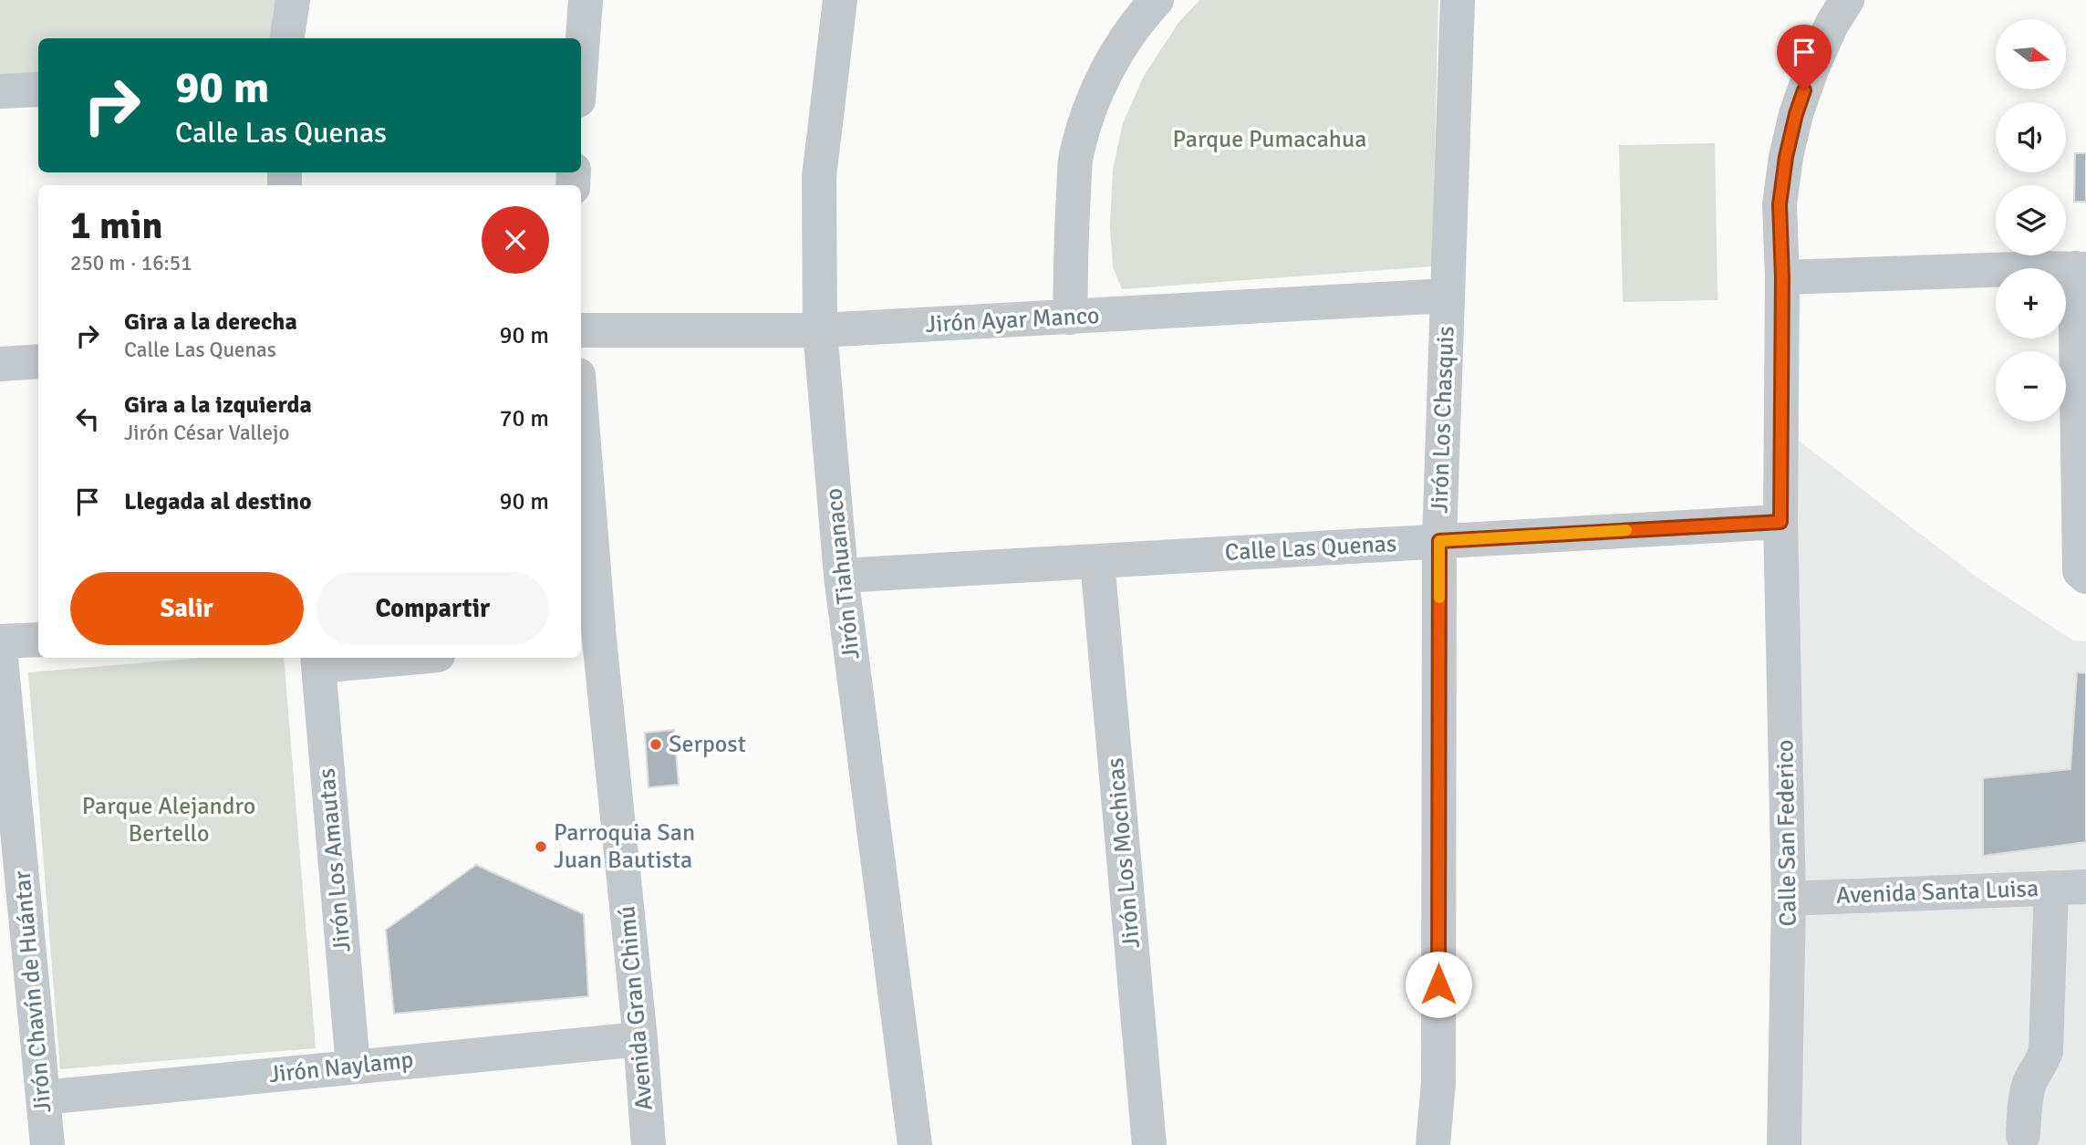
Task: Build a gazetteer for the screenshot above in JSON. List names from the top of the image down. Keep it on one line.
{"streets":{"street":["Jirón Ayar Manco","Jirón Los Chasquis","Calle Las Quenas","Jirón Tiahuanaco","Calle San Federico","Jirón Los Mochicas","Jirón Los Amautas","Avenida Santa Luisa","Jirón Chavín de Huántar","Avenida Gran Chimú","Jirón Naylamp"]},"crossings":[["Jirón Ayar Manco","Jirón Los Chasquis"],["Jirón Ayar Manco","Jirón Tiahuanaco"],["Jirón Los Chasquis","Calle Las Quenas"],["Calle Las Quenas","Jirón Tiahuanaco"],["Calle Las Quenas","Calle San Federico"],["Calle Las Quenas","Jirón Los Mochicas"],["Calle San Federico","Avenida Santa Luisa"],["Jirón Los Amautas","Jirón Naylamp"],["Jirón Chavín de Huántar","Jirón Naylamp"],["Avenida Gran Chimú","Jirón Naylamp"]],"parks":["Parque Pumacahua","Parque Alejandro Bertello"],"places":["Serpost","Parroquia San Juan Bautista"],"north":"right","page":{"map_buttons":["+","−"],"turn":["90 m","Calle Las Quenas"],"heading":["1 min","250 m · 16:51"],"list":[{"name":"Gira a la derecha","note":"Calle Las Quenas","value":"90 m"},{"name":"Gira a la izquierda","note":"Jirón César Vallejo","value":"70 m"},{"name":"Llegada al destino","value":"90 m"}],"buttons":["Salir","Compartir"]}}
